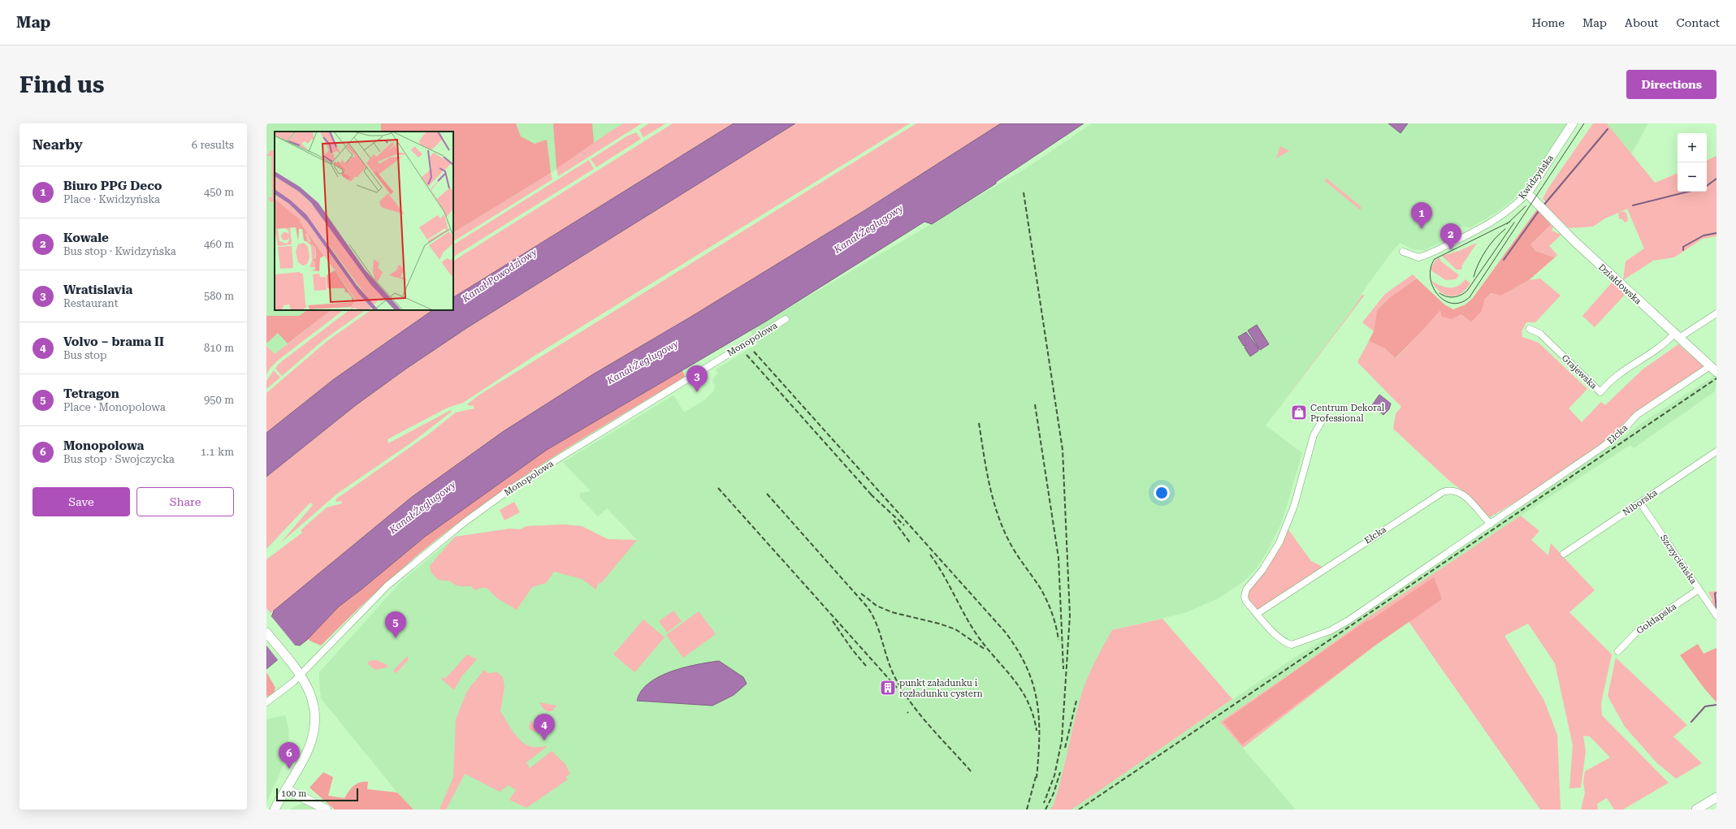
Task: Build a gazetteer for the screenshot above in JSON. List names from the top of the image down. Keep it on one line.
{"streets":{"street":["Kwidzyńska","Działdowska","Monopolowa","Grajewska","Ełcka","Niborska","Szczycieńska","Gołdapska"]},"crossings":[["Kwidzyńska","Działdowska"],["Działdowska","Grajewska"],["Działdowska","Ełcka"],["Niborska","Szczycieńska"],["Szczycieńska","Gołdapska"]],"water":["Kanał Żeglugowy","Kanał Powodziowy"],"places":{"shop":["Centrum Dekoral Professional"],"building":["punkt załadunku i rozładunku cystern"]},"scale_bar":"100 m","page":{"header":"Map","nav":["Home","Map","About","Contact"],"buttons":["Directions",["Save","Share"]],"title":"Find us","heading":["Nearby","6 results"],"map_buttons":["+","−"],"list":[{"mark":"1","name":"Biuro PPG Deco","note":"Place · Kwidzyńska","value":"450 m"},{"mark":"2","name":"Kowale","note":"Bus stop · Kwidzyńska","value":"460 m"},{"mark":"3","name":"Wratislavia","note":"Restaurant","value":"580 m"},{"mark":"4","name":"Volvo – brama II","note":"Bus stop","value":"810 m"},{"mark":"5","name":"Tetragon","note":"Place · Monopolowa","value":"950 m"},{"mark":"6","name":"Monopolowa","note":"Bus stop · Swojczycka","value":"1.1 km"}],"pins":["1","2","3","5","4","6"],"scale":"100 m"}}
